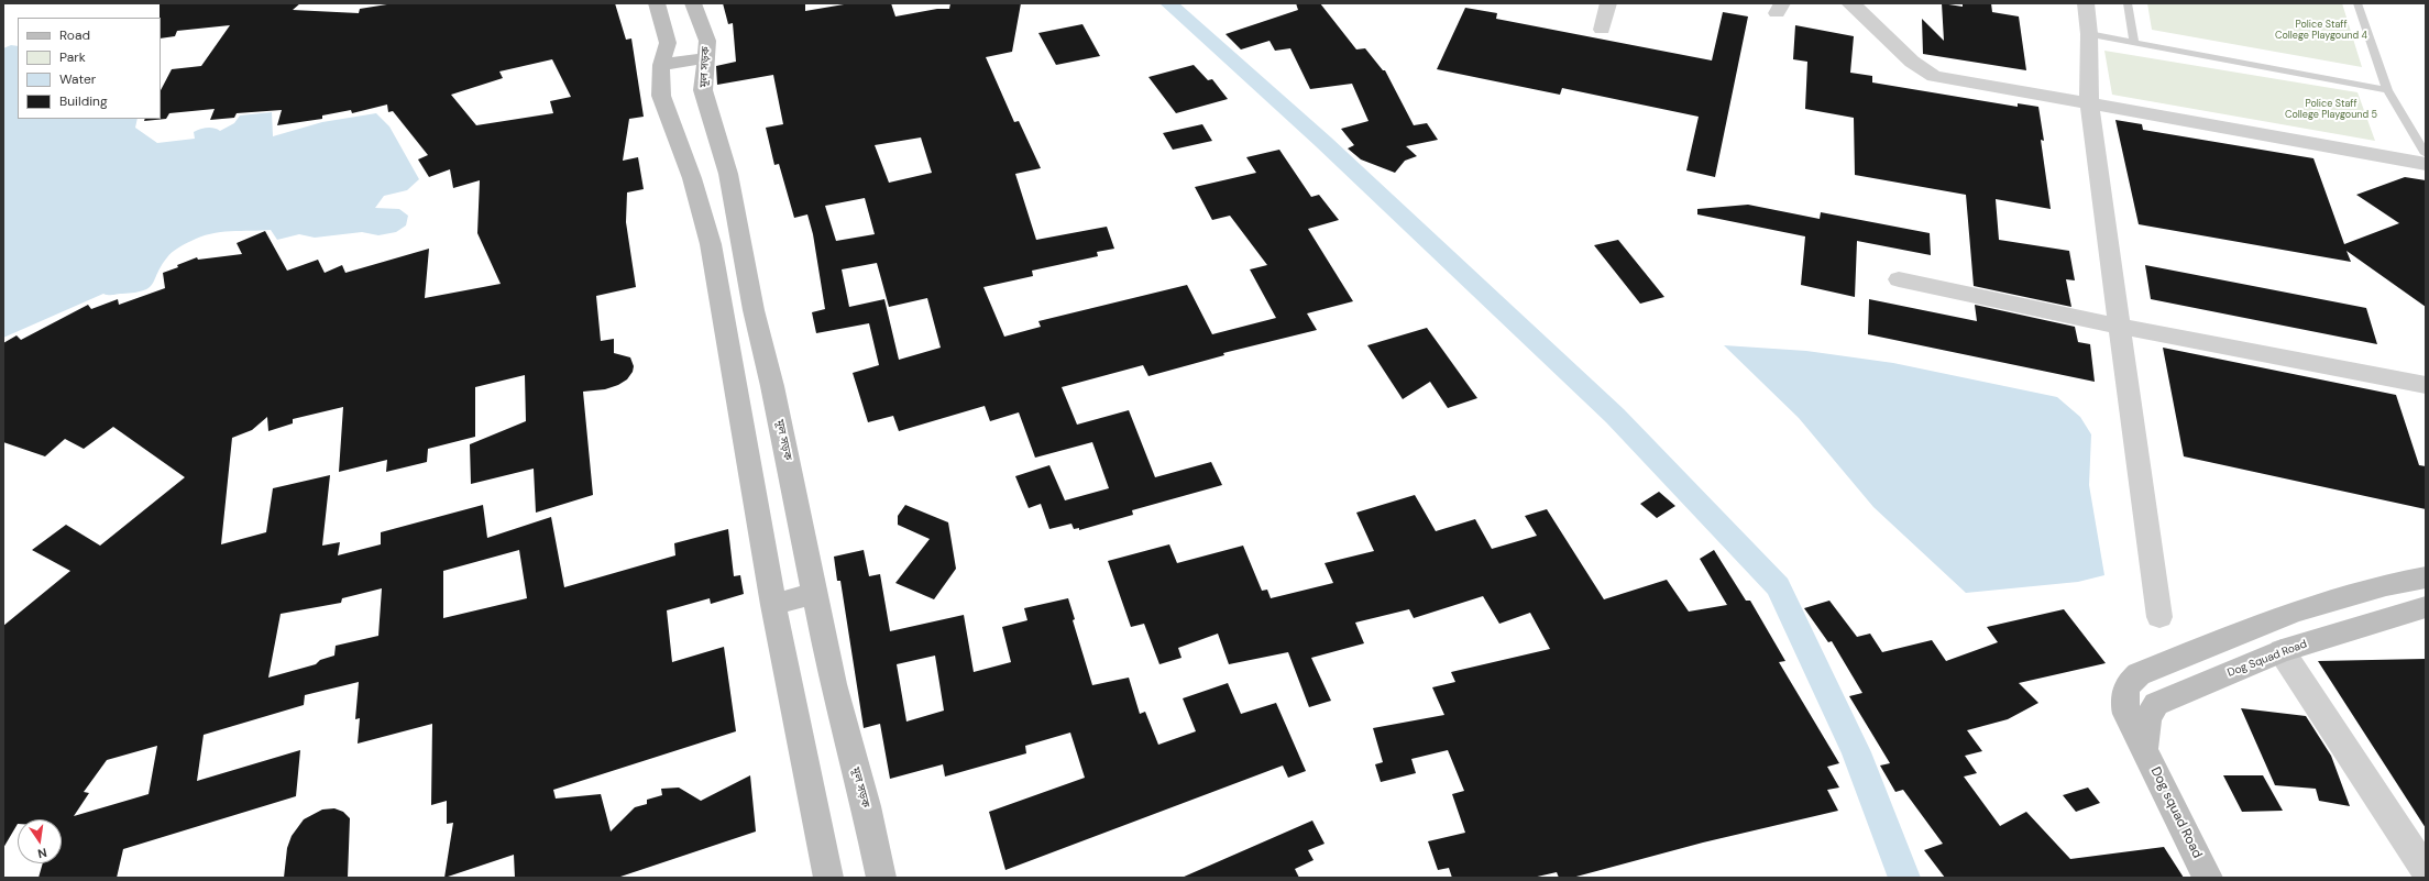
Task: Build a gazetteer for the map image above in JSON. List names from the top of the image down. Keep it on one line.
{"streets":{"street":["মূল সড়ক","Dog Squad Road","Dog squad Road"]},"crossings":[["Dog Squad Road","Dog squad Road"]],"parks":["Police Staff College Playgound 4","Police Staff College Playgound 5"],"legend":["Road","Park","Water","Building"],"north":"bottom"}
